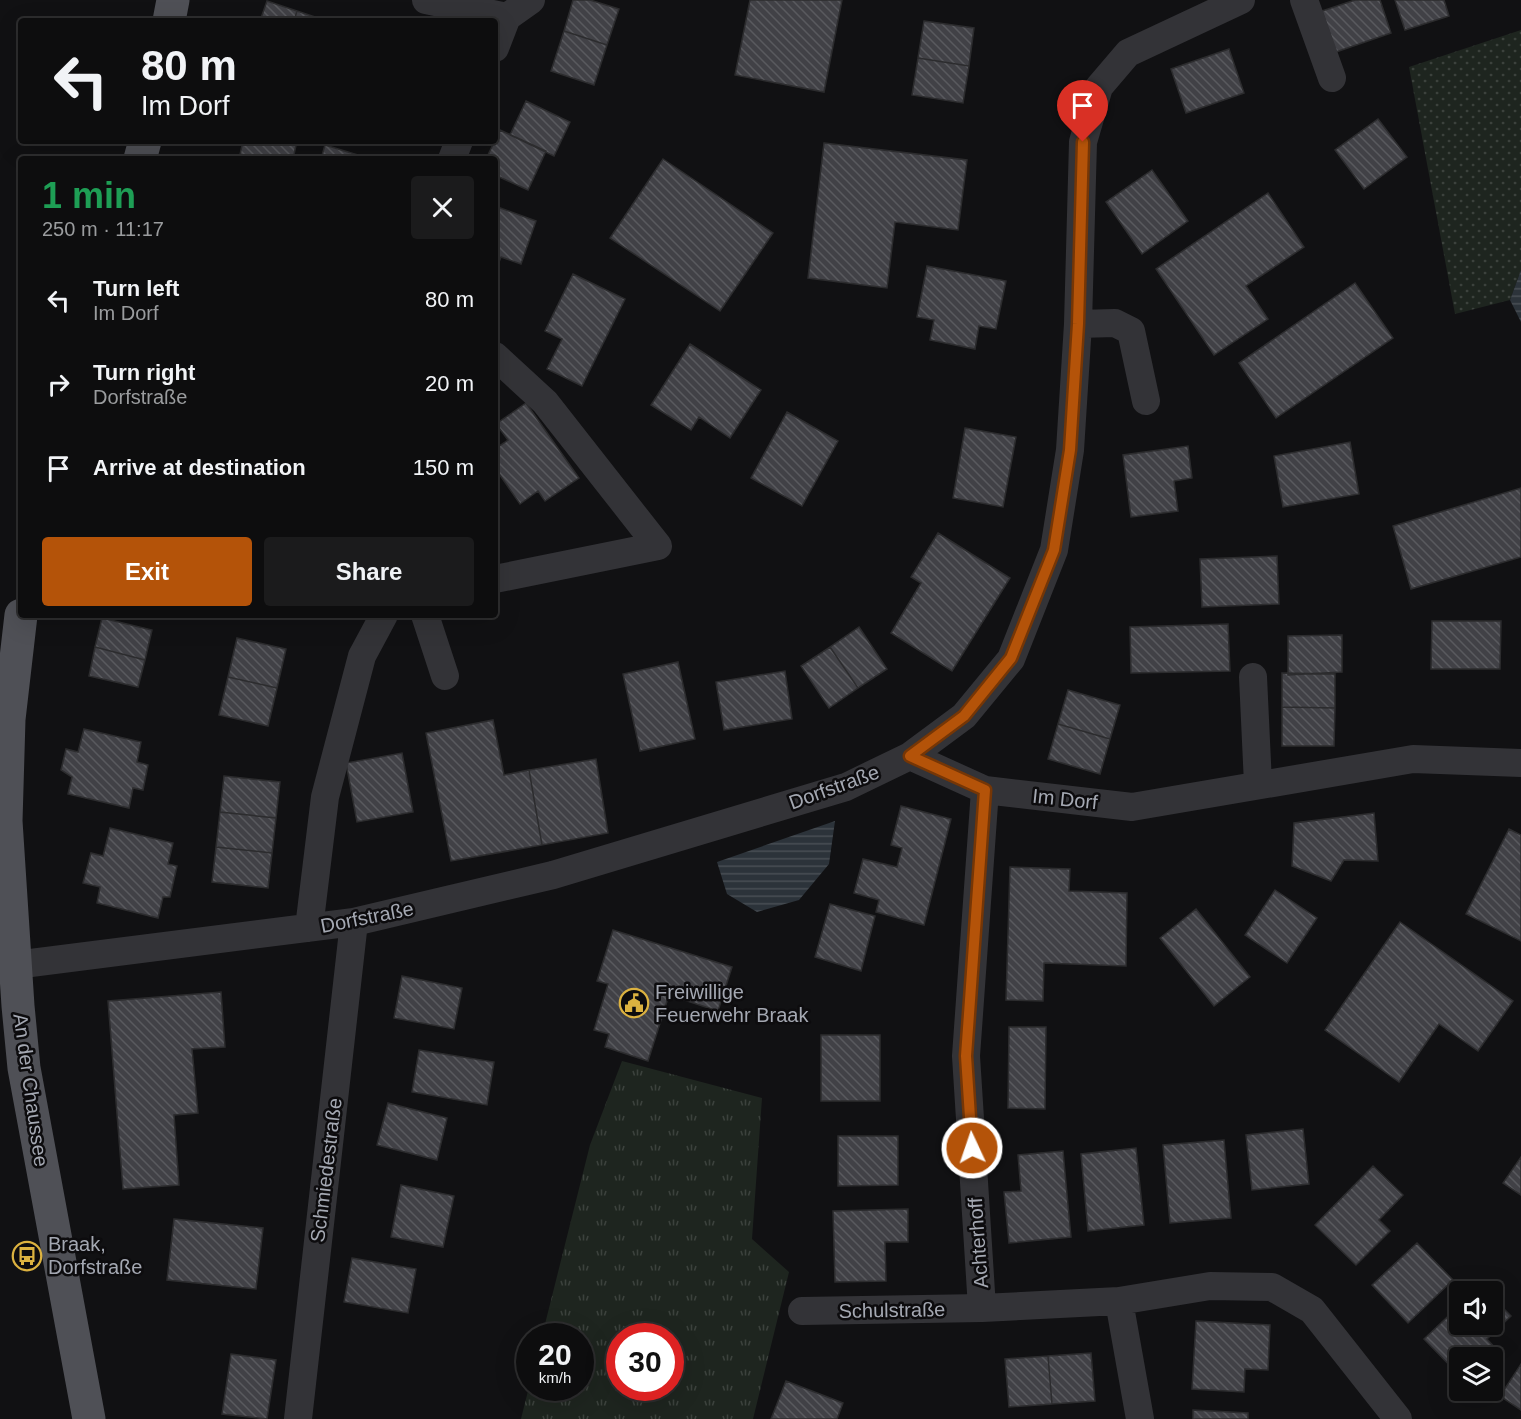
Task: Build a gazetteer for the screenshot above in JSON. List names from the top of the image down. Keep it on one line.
{"streets":{"main road":["An der Chaussee"],"street":["Dorfstraße","Im Dorf","Schmiedestraße","Achterhoff","Schulstraße"]},"crossings":[["Dorfstraße","Im Dorf"],["Dorfstraße","An der Chaussee"],["Dorfstraße","Schmiedestraße"],["Im Dorf","Achterhoff"],["Achterhoff","Schulstraße"]],"places":{"public building":["Freiwillige Feuerwehr Braak"],"bus stop":["Braak, Dorfstraße"]},"page":{"turn":["80 m","Im Dorf"],"heading":["1 min","250 m · 11:17"],"list":[{"name":"Turn left","note":"Im Dorf","value":"80 m"},{"name":"Turn right","note":"Dorfstraße","value":"20 m"},{"name":"Arrive at destination","value":"150 m"}],"buttons":["Exit","Share"],"speed":"20 km/h","limit":"30"}}
